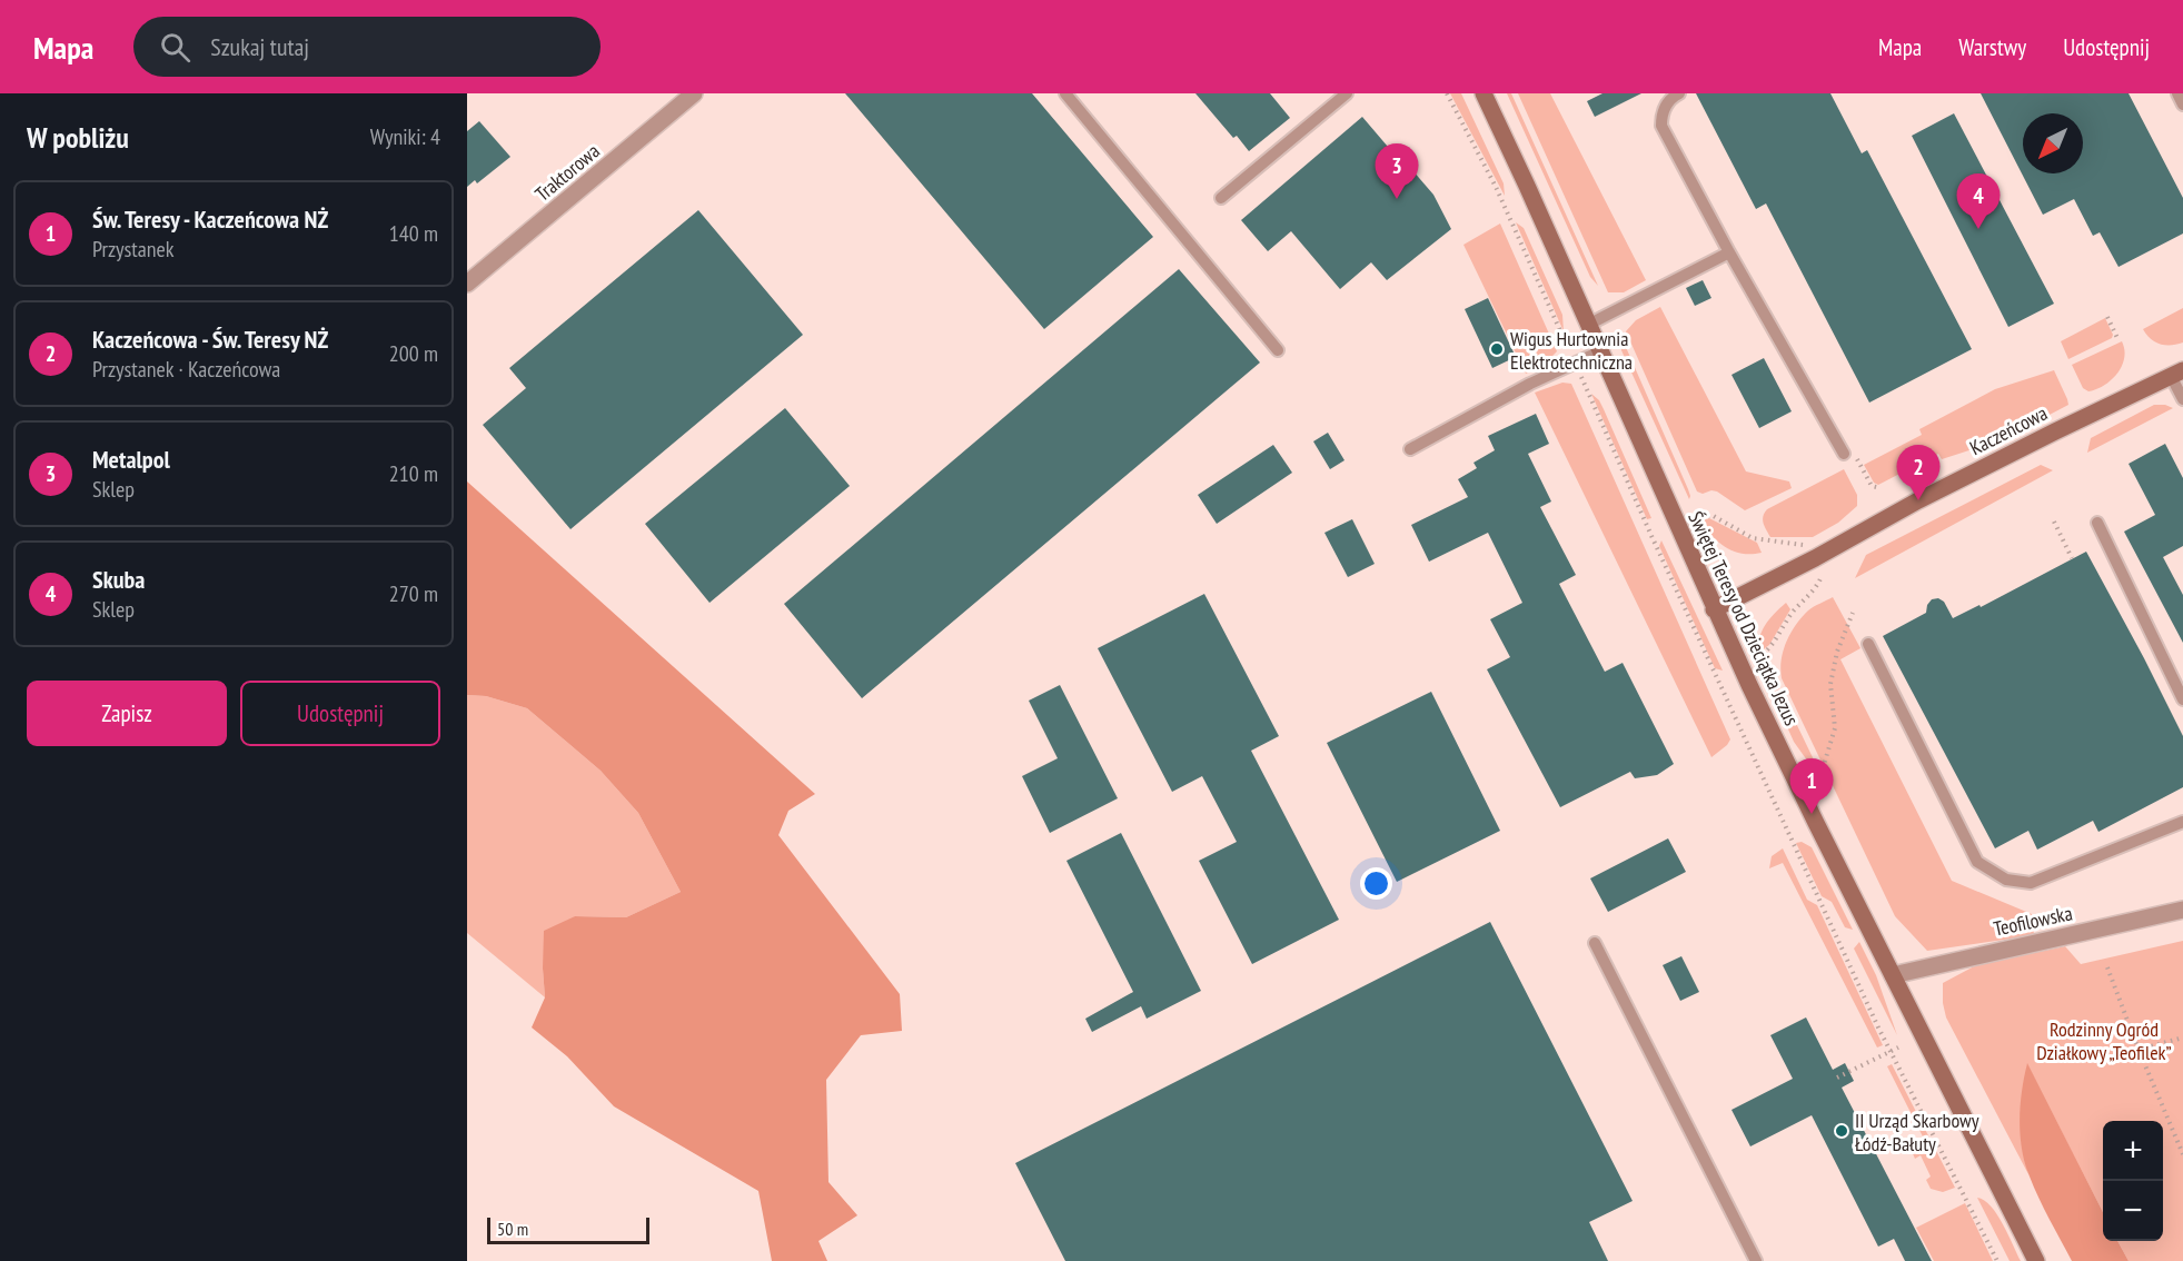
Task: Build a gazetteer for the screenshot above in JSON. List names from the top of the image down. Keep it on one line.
{"streets":{"street":["Traktorowa","Kaczeńcowa","Świętej Teresy od Dzieciątka Jezus","Teofilowska"]},"crossings":[["Kaczeńcowa","Świętej Teresy od Dzieciątka Jezus"],["Świętej Teresy od Dzieciątka Jezus","Teofilowska"]],"parks":["Rodzinny Ogród Działkowy „Teofilek”"],"places":["Wigus Hurtownia Elektrotechniczna","II Urząd Skarbowy Łódź-Bałuty"],"scale_bar":"50 m","north":"bottom left","page":{"header":"Mapa","search":"Szukaj tutaj","nav":["Mapa","Warstwy","Udostępnij"],"heading":["W pobliżu","Wyniki: 4"],"pins":["3","4","2","1"],"list":[{"mark":"1","name":"Św. Teresy - Kaczeńcowa NŻ","note":"Przystanek","value":"140 m"},{"mark":"2","name":"Kaczeńcowa - Św. Teresy NŻ","note":"Przystanek · Kaczeńcowa","value":"200 m"},{"mark":"3","name":"Metalpol","note":"Sklep","value":"210 m"},{"mark":"4","name":"Skuba","note":"Sklep","value":"270 m"}],"buttons":["Zapisz","Udostępnij"],"map_buttons":["+","−"],"scale":"50 m"}}
